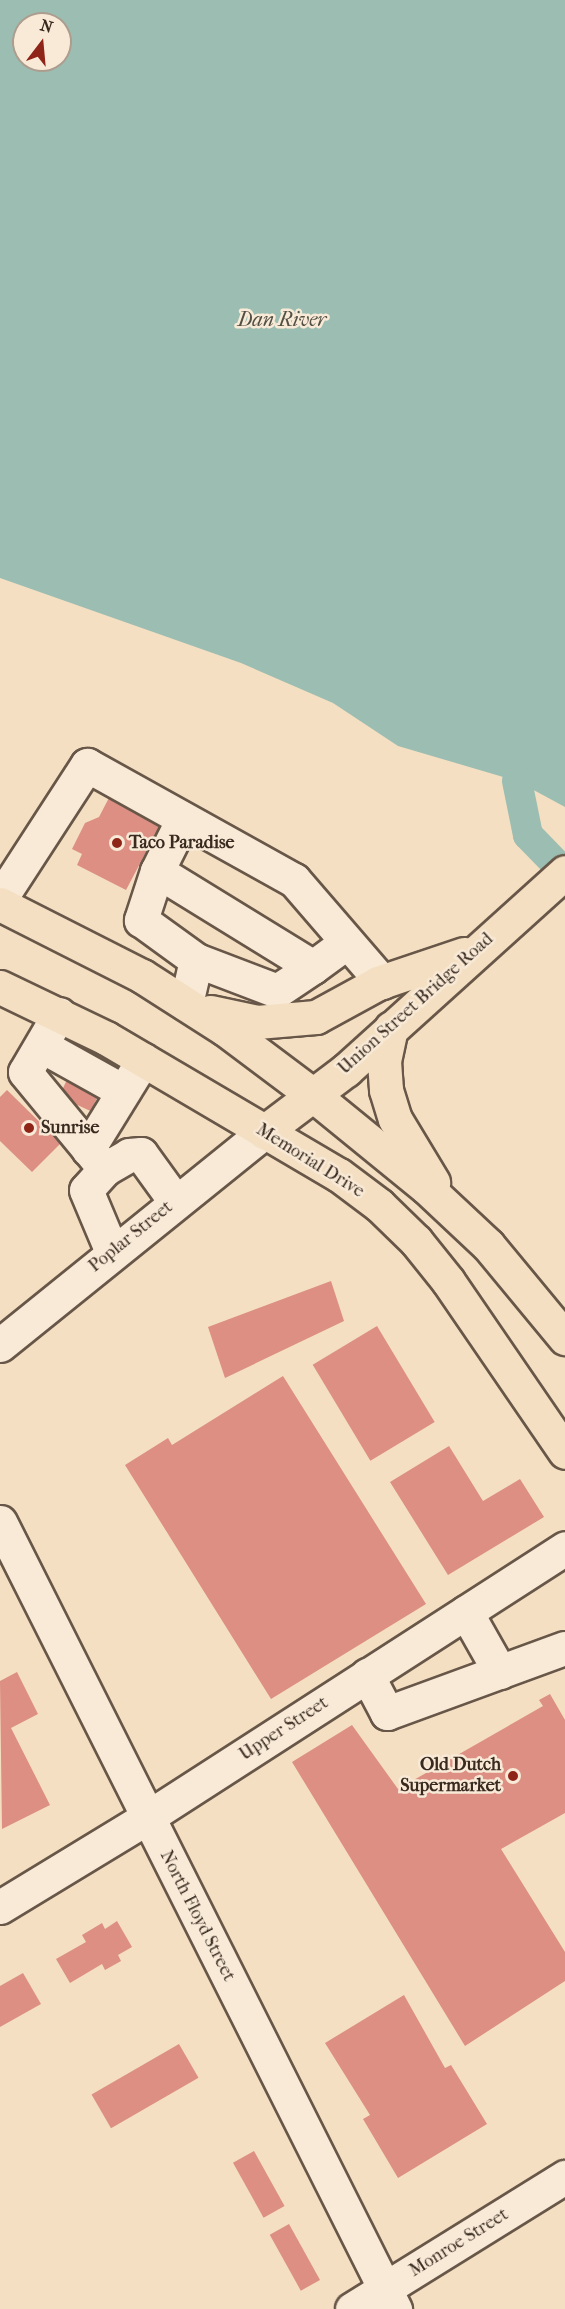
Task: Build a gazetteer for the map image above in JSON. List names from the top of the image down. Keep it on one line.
{"streets":{"main road":["Union Street Bridge Road","Memorial Drive"],"street":["Poplar Street","Upper Street","North Floyd Street","Monroe Street"]},"crossings":[["Union Street Bridge Road","Memorial Drive"],["Union Street Bridge Road","Poplar Street"],["Memorial Drive","Poplar Street"],["Upper Street","North Floyd Street"],["North Floyd Street","Monroe Street"]],"water":["Dan River"],"places":["Taco Paradise","Sunrise","Old Dutch Supermarket"],"north":"top"}
